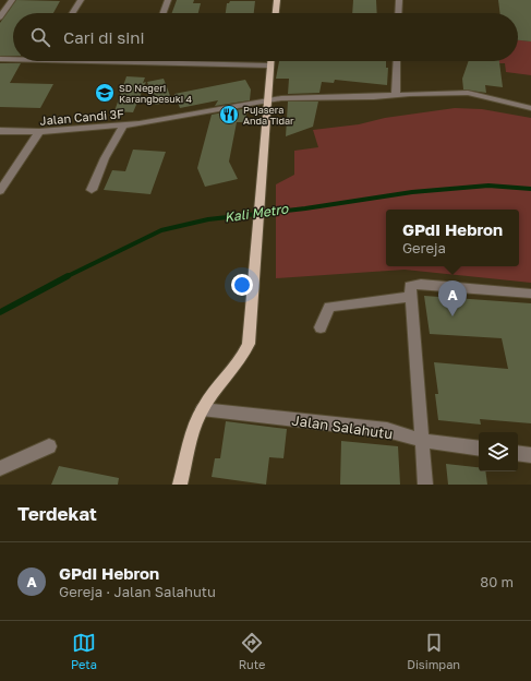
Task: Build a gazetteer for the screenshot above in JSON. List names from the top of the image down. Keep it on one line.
{"streets":{"street":["Jalan Candi 3F","Jalan Salahutu"]},"water":["Kali Metro"],"places":{"school or university":["SD Negeri Karangbesuki 4"],"restaurant":["Pujasera Anda Tidar"]},"page":{"search":"Cari di sini","popup":["GPdI Hebron","Gereja"],"pins":"A","heading":"Terdekat","list":[{"mark":"A","name":"GPdI Hebron","note":"Gereja · Jalan Salahutu","value":"80 m"}],"nav":["Peta","Rute","Disimpan"]}}
